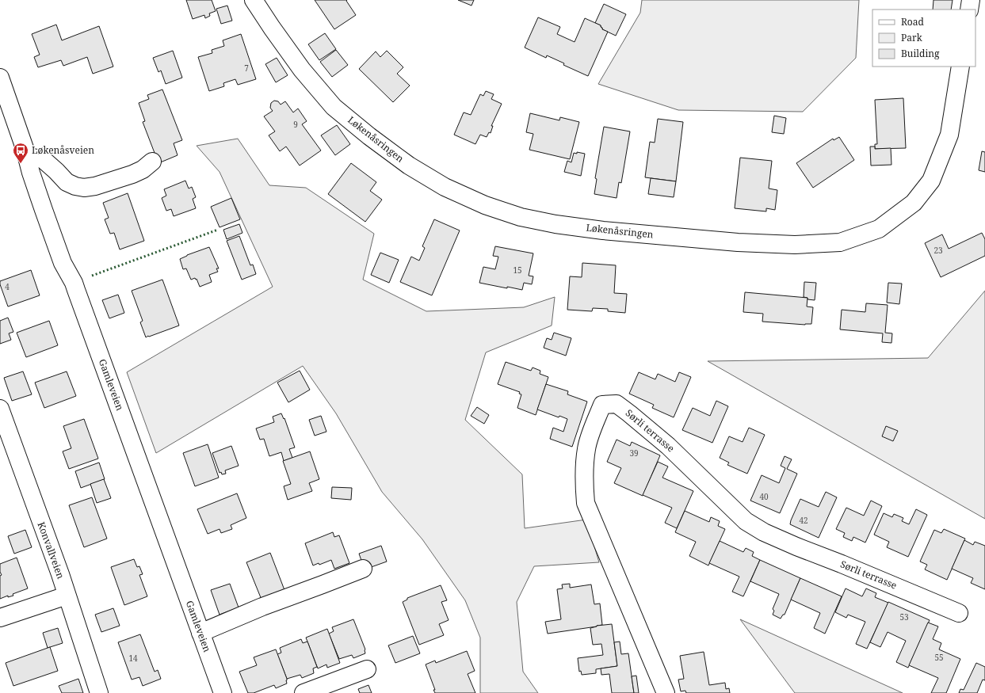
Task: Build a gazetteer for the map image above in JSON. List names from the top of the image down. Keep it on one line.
{"streets":{"street":["Løkenåsringen","Gamleveien","Sørli terrasse","Konvallveien"]},"places":{"bus stop":["Løkenåsveien"]},"house_numbers":["7","9","23","15","4","39","40","42","53","55","14"],"legend":["Road","Park","Building"]}
